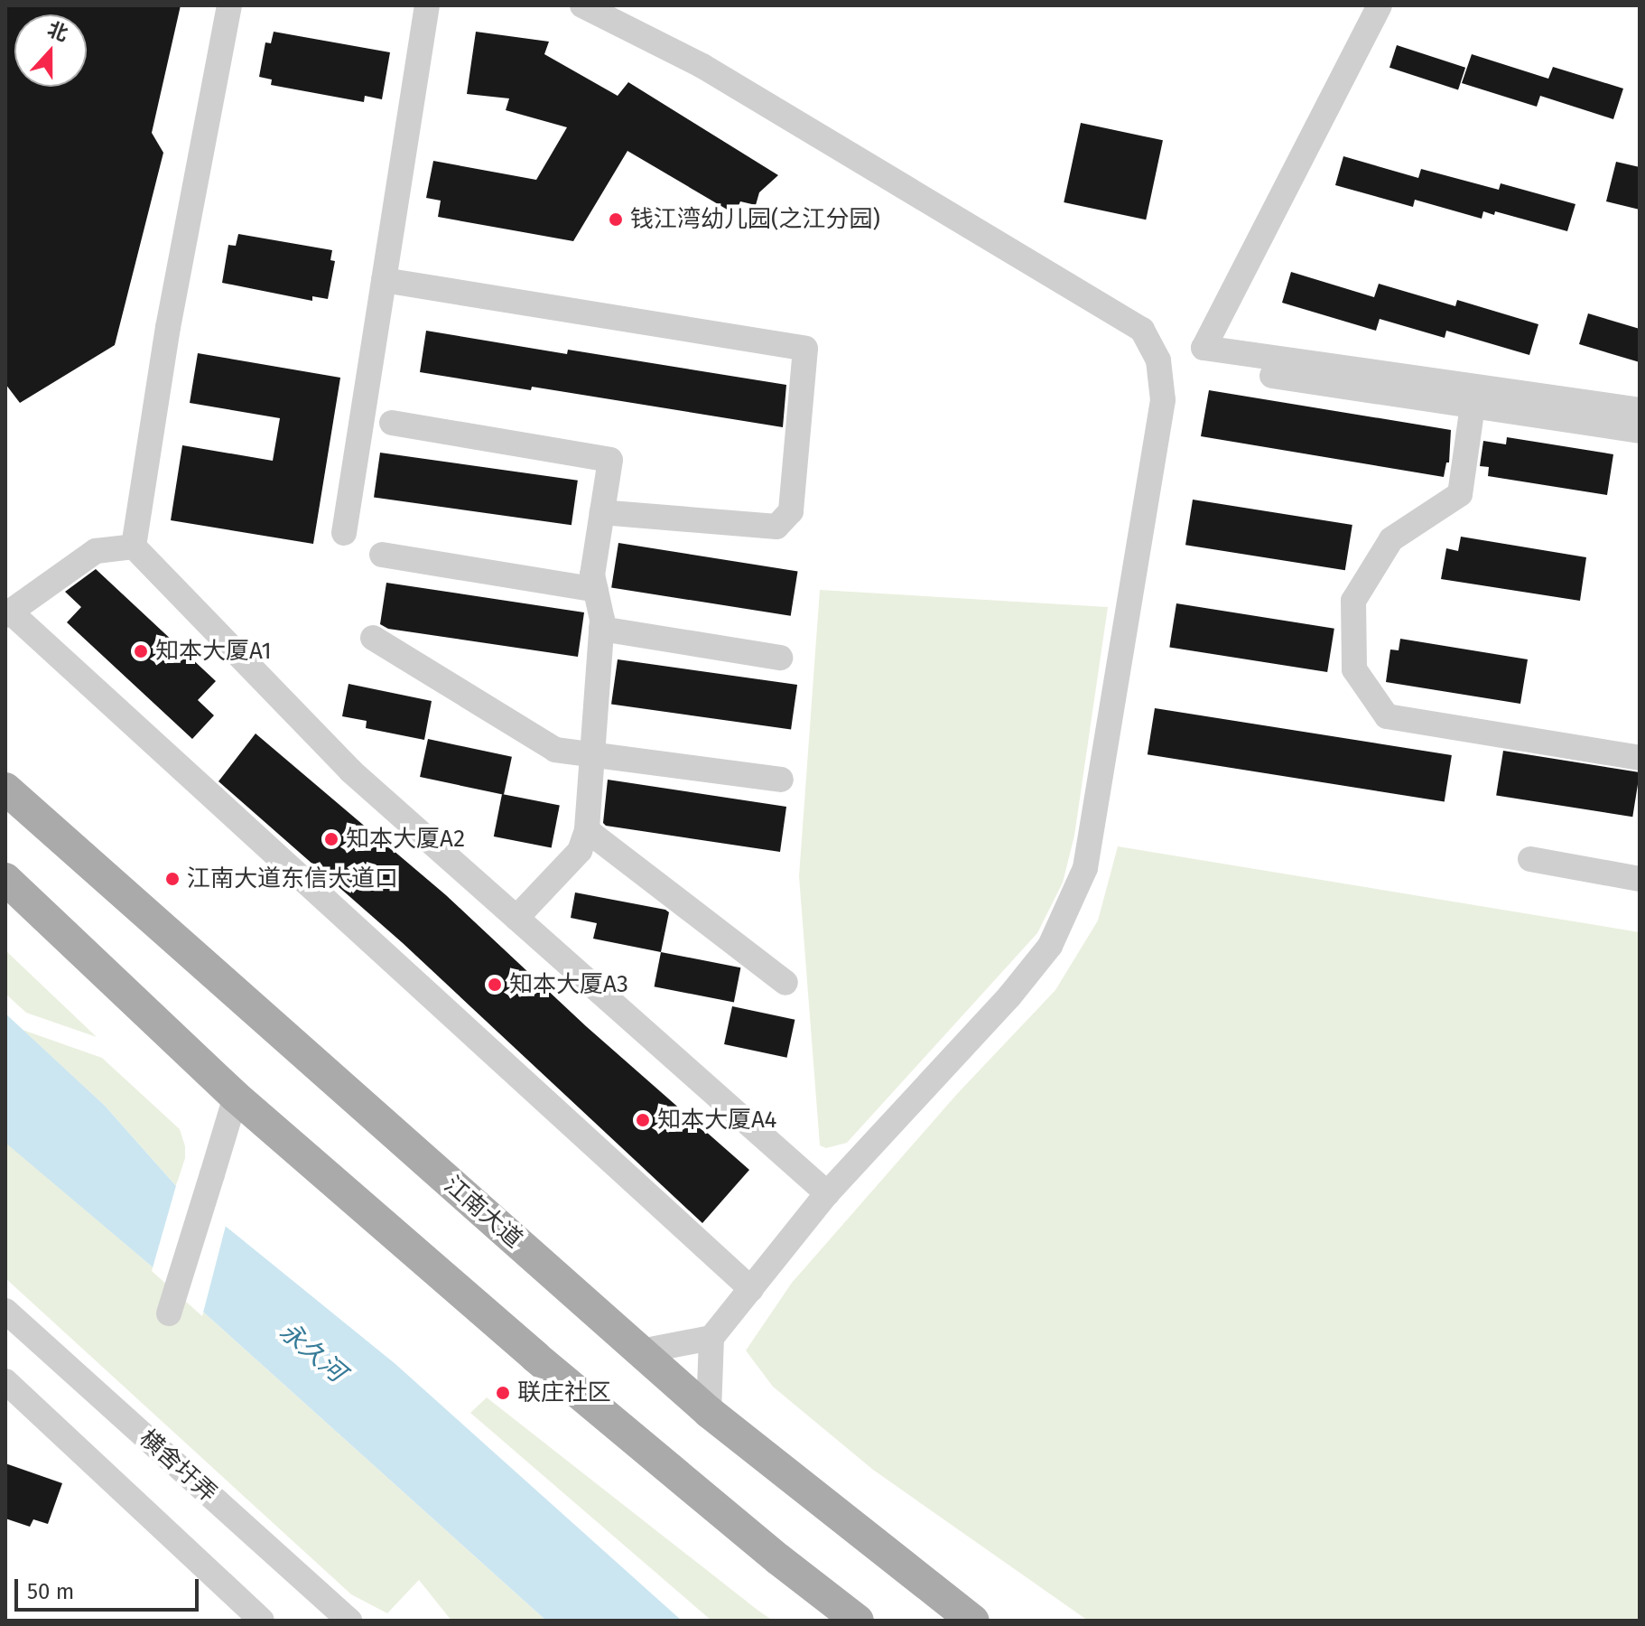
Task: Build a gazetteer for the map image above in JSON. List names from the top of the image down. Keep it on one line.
{"streets":{"main road":["江南大道"],"street":["横舍圩弄"]},"water":["永久河"],"places":["钱江湾幼儿园(之江分园)","知本大厦A1","知本大厦A2","江南大道东信大道口","知本大厦A3","知本大厦A4","联庄社区"],"scale_bar":"50 m","north":"top"}
